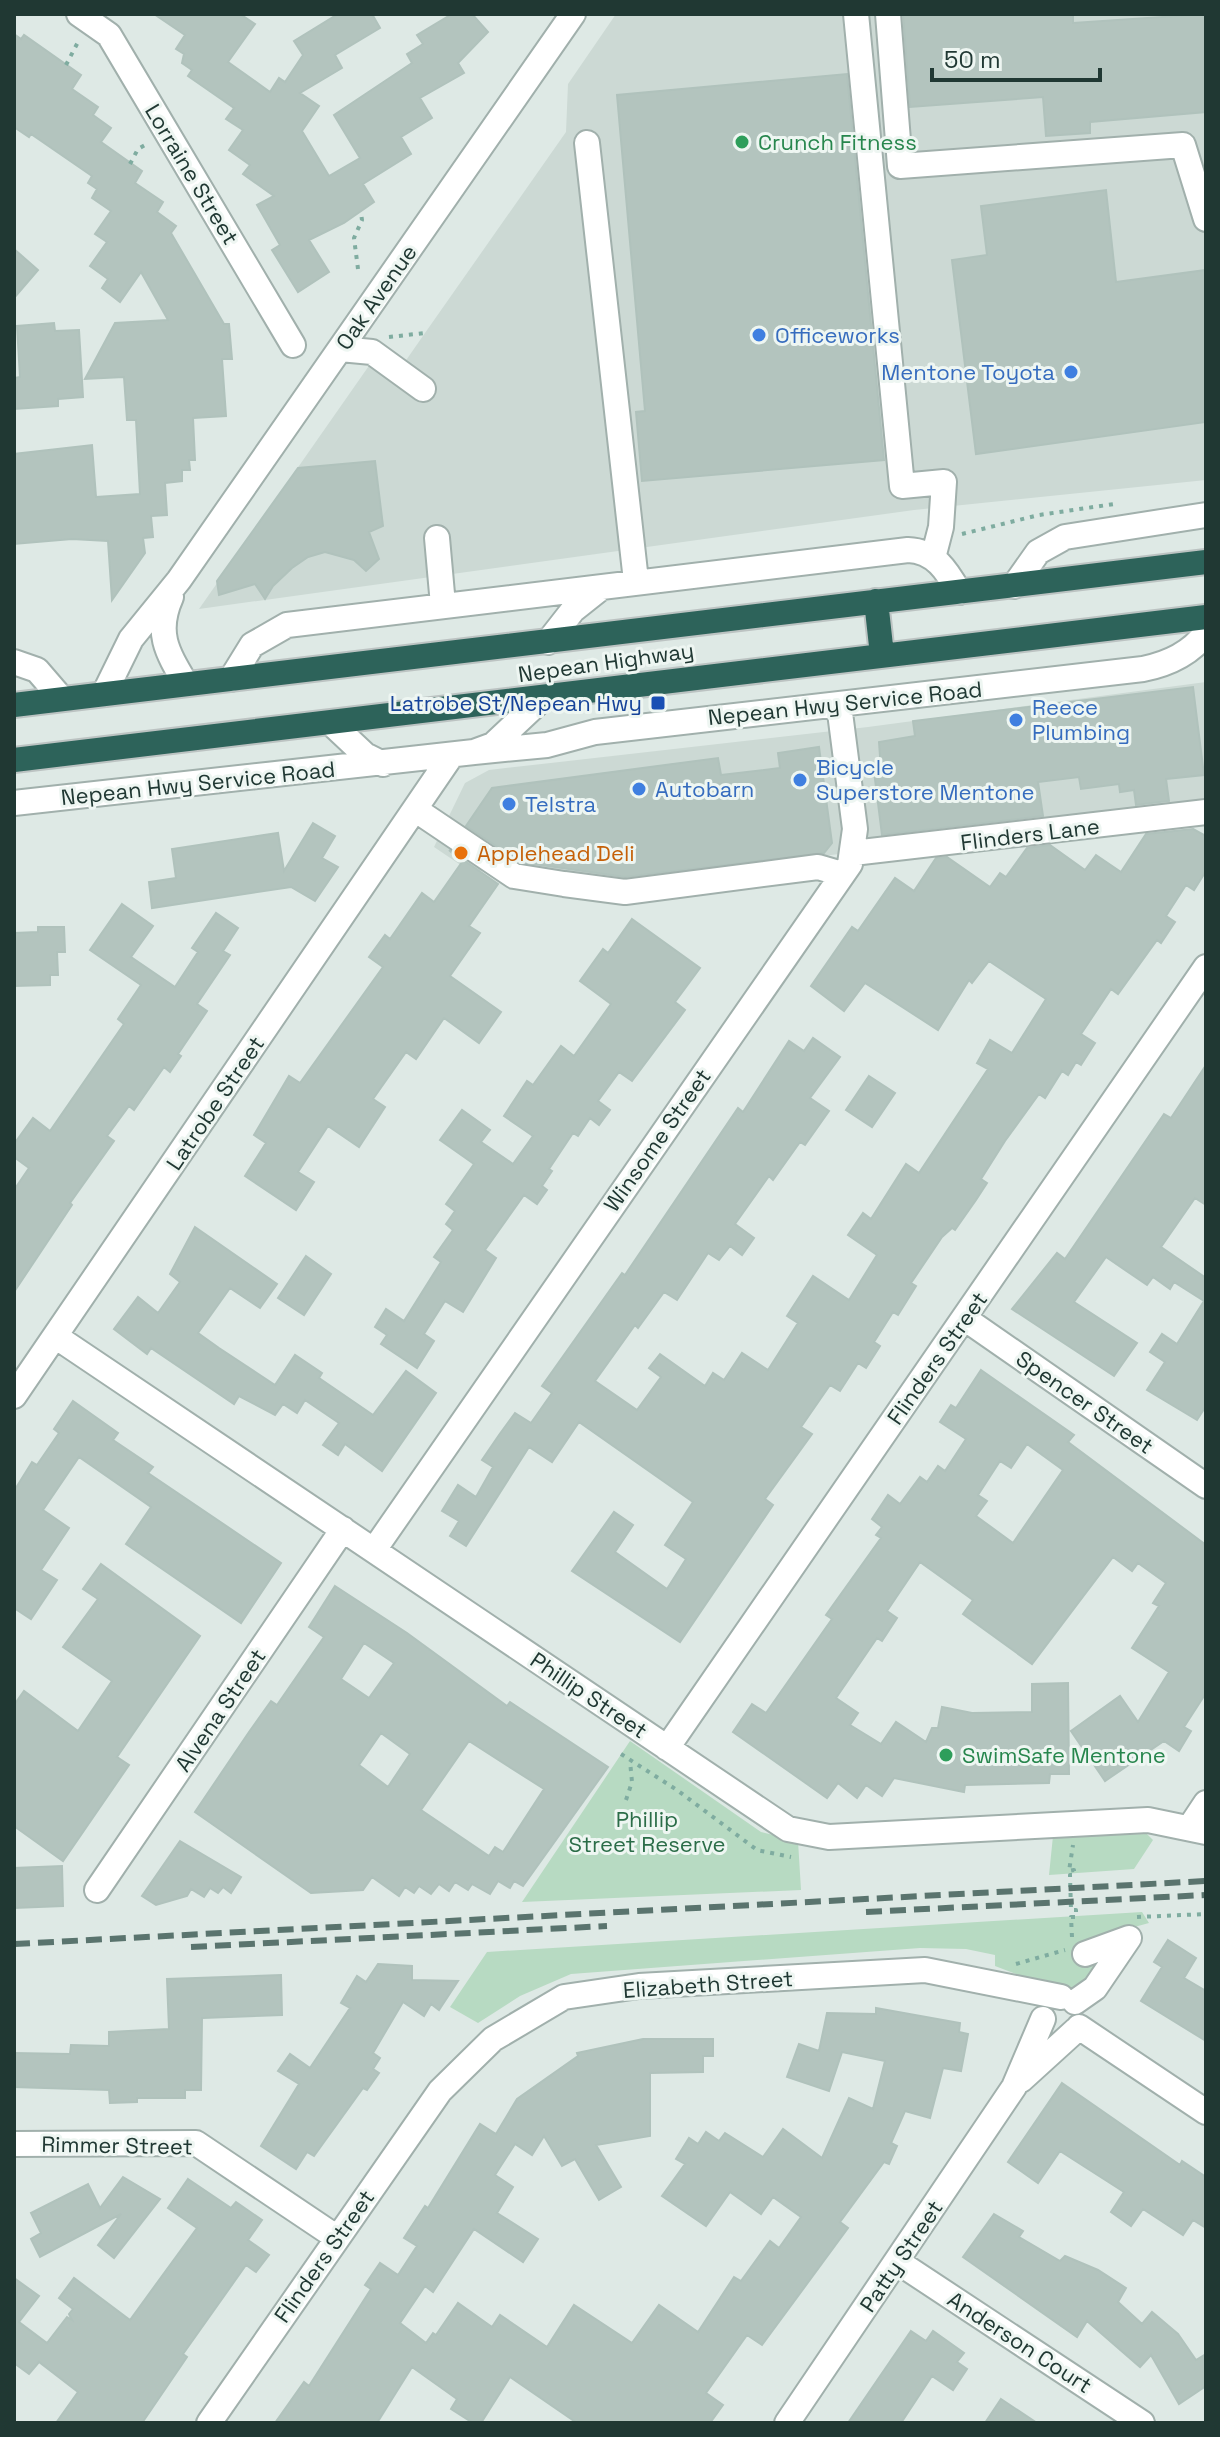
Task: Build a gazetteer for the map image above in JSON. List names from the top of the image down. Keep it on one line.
{"streets":{"highway":["Nepean Highway"],"street":["Lorraine Street","Oak Avenue","Nepean Hwy Service Road","Flinders Lane","Latrobe Street","Winsome Street","Flinders Street","Spencer Street","Phillip Street","Alvena Street","Elizabeth Street","Rimmer Street","Patty Street","Anderson Court"]},"crossings":[["Oak Avenue","Nepean Highway"],["Nepean Highway","Nepean Hwy Service Road"],["Nepean Highway","Latrobe Street"],["Nepean Hwy Service Road","Latrobe Street"],["Flinders Lane","Latrobe Street"],["Flinders Lane","Winsome Street"],["Latrobe Street","Phillip Street"],["Winsome Street","Phillip Street"],["Flinders Street","Spencer Street"],["Flinders Street","Phillip Street"],["Flinders Street","Elizabeth Street"],["Flinders Street","Rimmer Street"],["Phillip Street","Alvena Street"],["Elizabeth Street","Patty Street"],["Patty Street","Anderson Court"]],"parks":["Phillip Street Reserve"],"places":{"other":["Crunch Fitness","Officeworks","Mentone Toyota","Reece Plumbing","Bicycle Superstore Mentone","Autobarn","Telstra","Applehead Deli","SwimSafe Mentone"],"transit":["Latrobe St/Nepean Hwy"]},"scale_bar":"50 m"}
